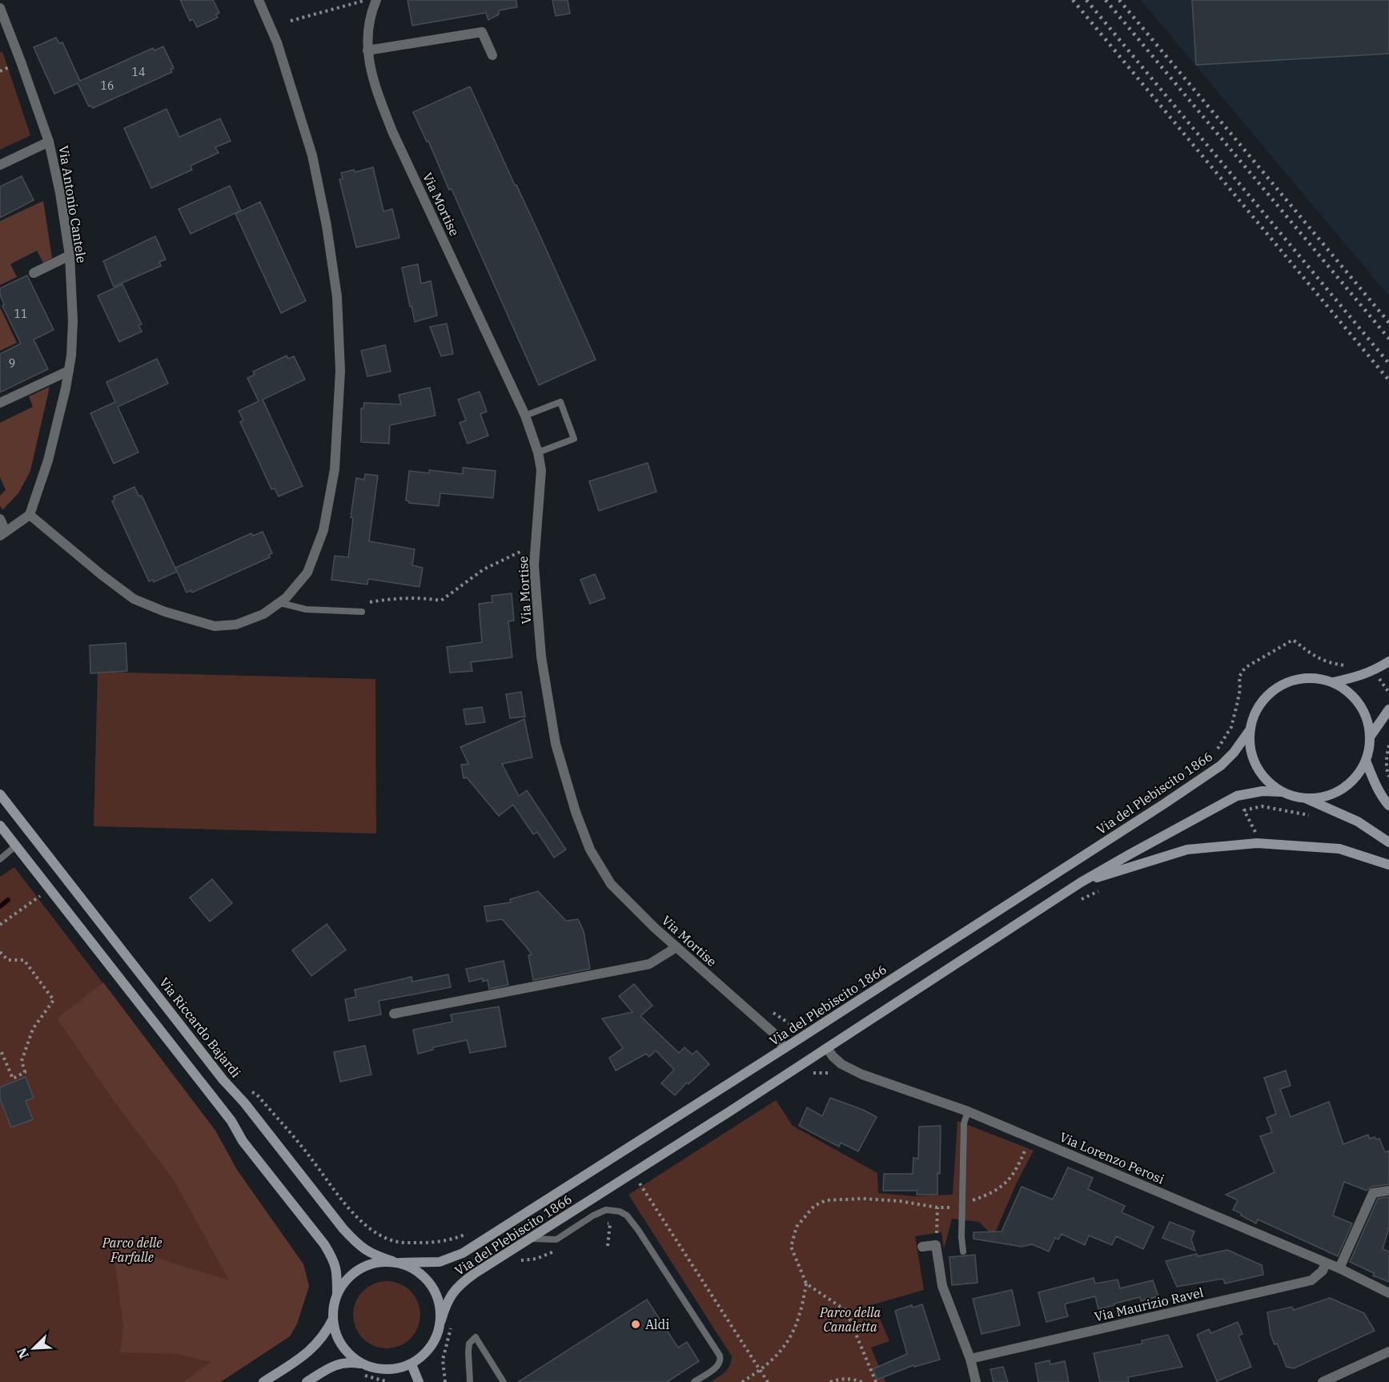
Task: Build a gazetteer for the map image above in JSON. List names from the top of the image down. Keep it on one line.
{"streets":{"main road":["Via del Plebiscito 1866","Via Riccardo Bajardi"],"street":["Via Antonio Cantele","Via Mortise","Via Lorenzo Perosi","Via Maurizio Ravel"]},"crossings":[["Via Mortise","Via del Plebiscito 1866"],["Via del Plebiscito 1866","Via Riccardo Bajardi"],["Via del Plebiscito 1866","Via Lorenzo Perosi"],["Via Lorenzo Perosi","Via Maurizio Ravel"]],"parks":["Parco delle Farfalle","Parco della Canaletta"],"places":["Aldi"],"house_numbers":["14","16","11","9"],"north":"bottom left"}
